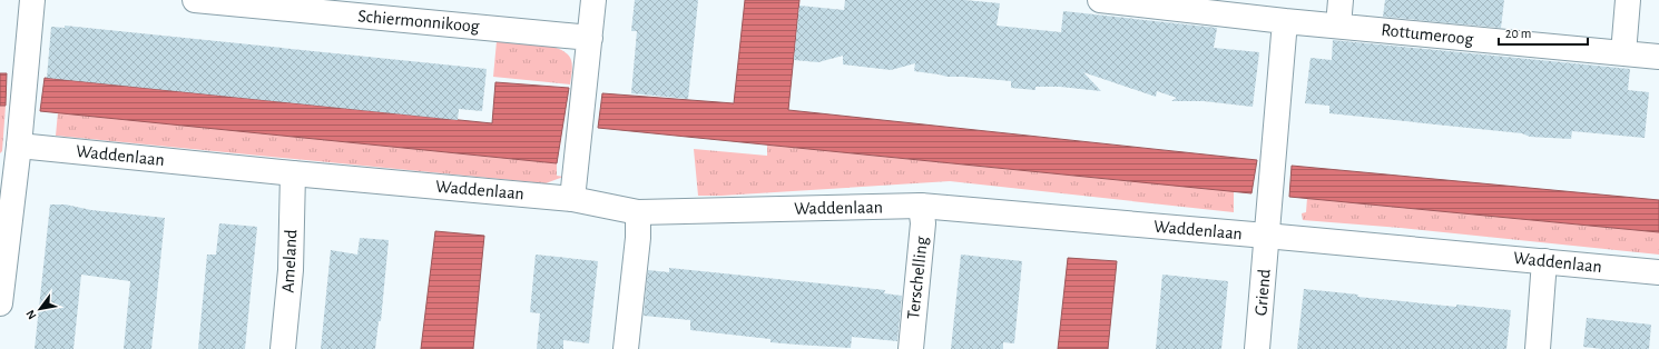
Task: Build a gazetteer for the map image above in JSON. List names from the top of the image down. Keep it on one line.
{"streets":{"street":["Schiermonnikoog","Rottumeroog","Waddenlaan","Ameland","Terschelling","Griend"]},"crossings":[["Waddenlaan","Ameland"],["Waddenlaan","Terschelling"],["Waddenlaan","Griend"]],"scale_bar":"20 m","north":"bottom left"}
